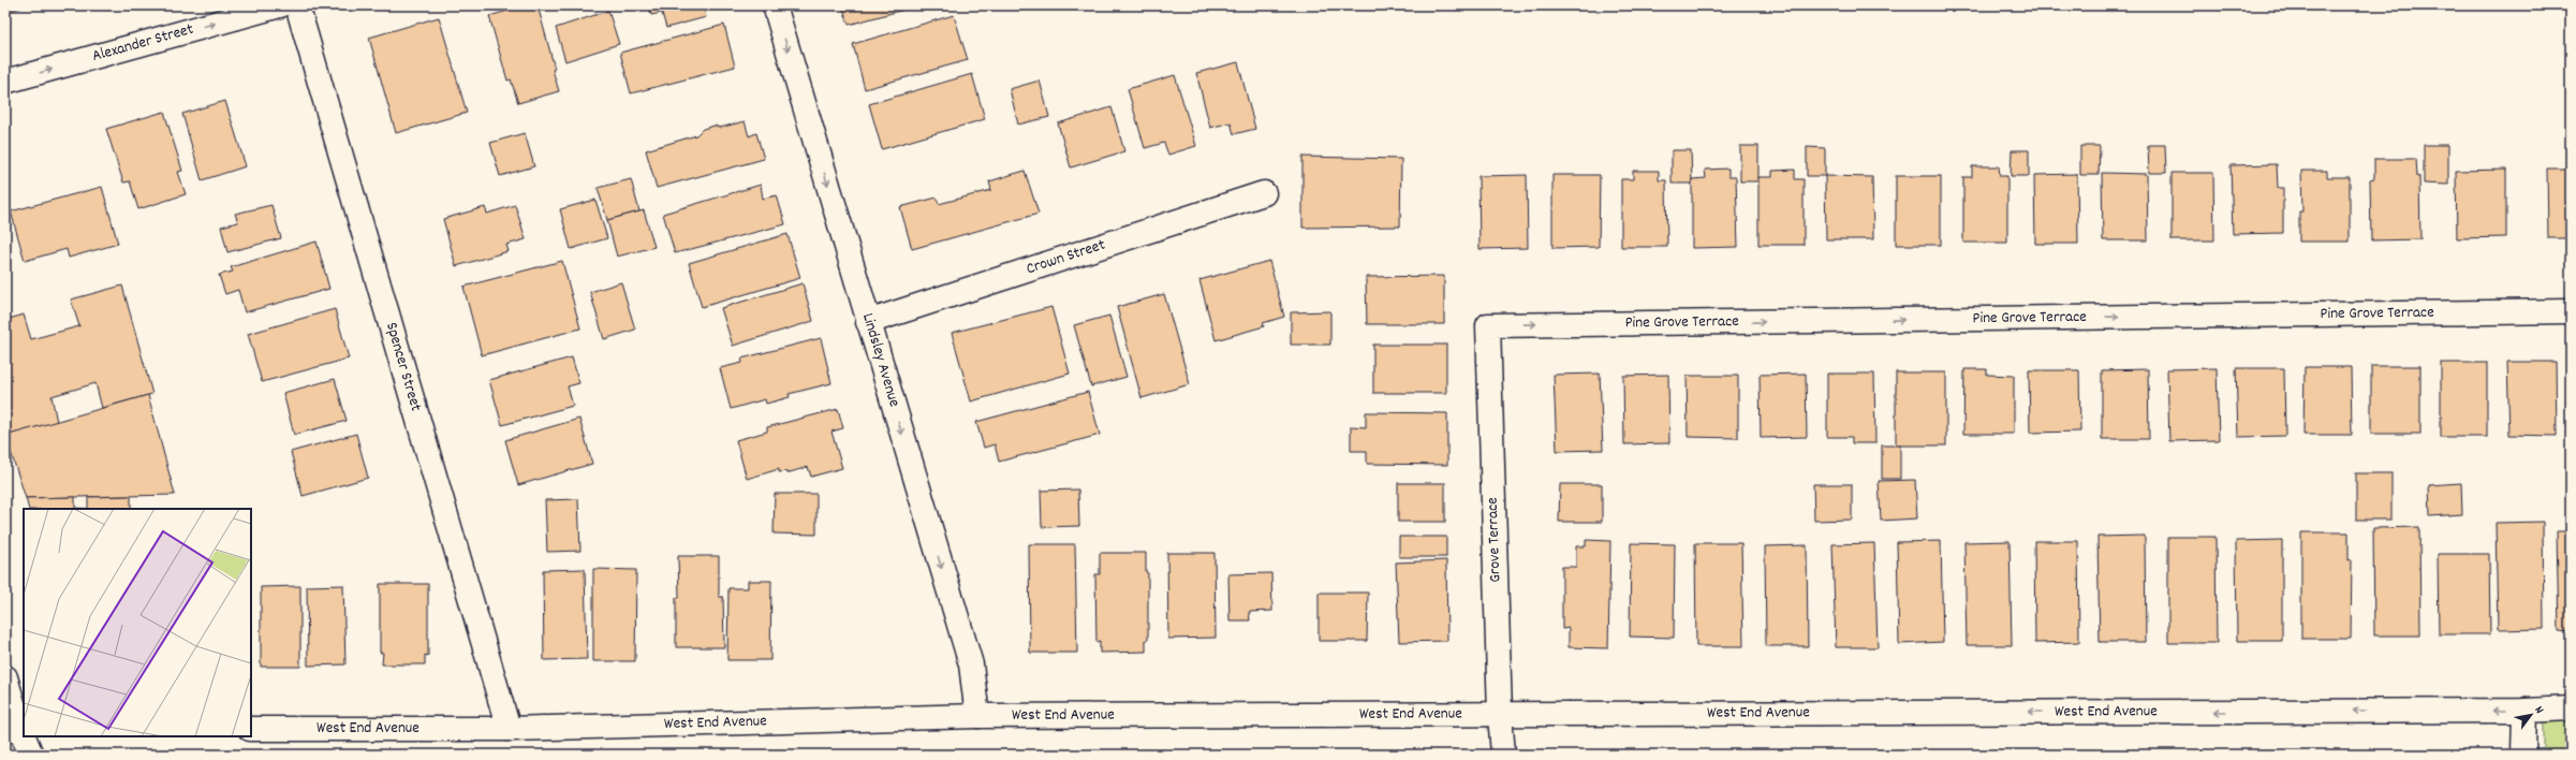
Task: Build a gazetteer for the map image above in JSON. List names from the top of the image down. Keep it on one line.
{"streets":{"street":["Alexander Street","Crown Street","Pine Grove Terrace","Lindsley Avenue","Spencer Street","Grove Terrace","West End Avenue"]},"crossings":[["Crown Street","Lindsley Avenue"],["Pine Grove Terrace","Grove Terrace"],["Lindsley Avenue","West End Avenue"],["Spencer Street","West End Avenue"],["Grove Terrace","West End Avenue"]],"one_way":["Alexander Street","Pine Grove Terrace","Lindsley Avenue","West End Avenue"],"north":"top right"}
